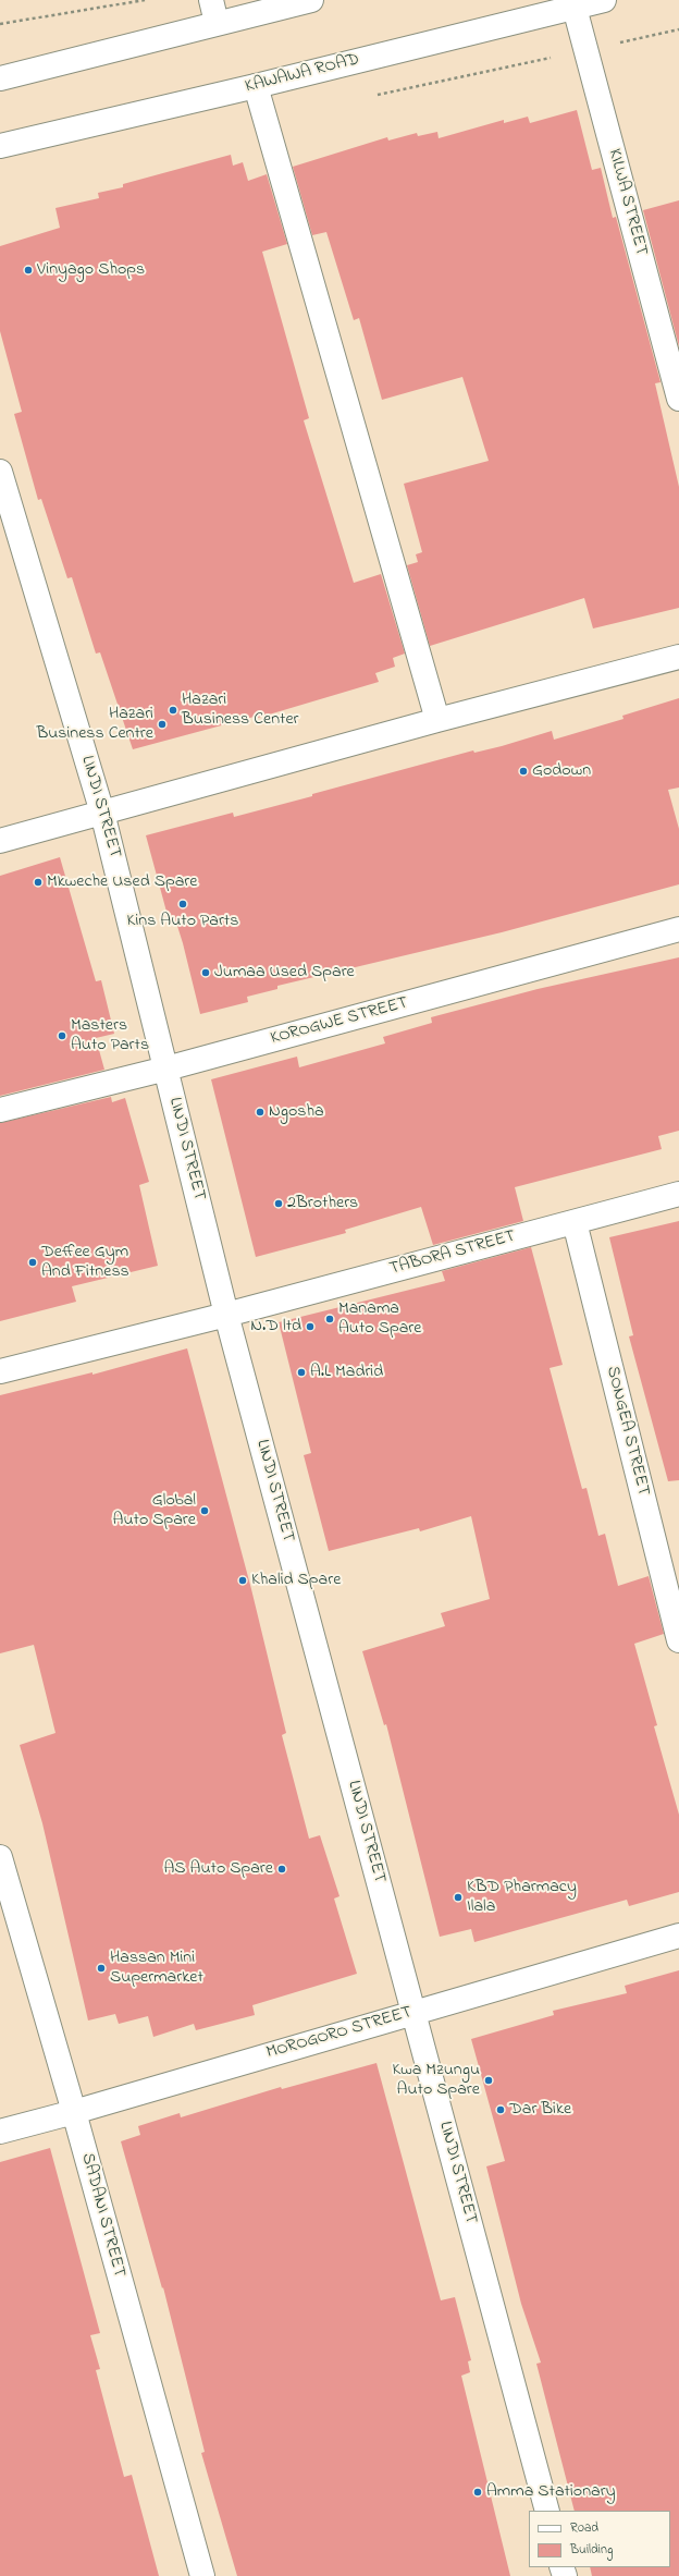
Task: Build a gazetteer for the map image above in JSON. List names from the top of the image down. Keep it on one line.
{"streets":{"street":["KAWAWA ROAD","KILWA STREET","LINDI STREET","KOROGWE STREET","TABORA STREET","SONGEA STREET","MOROGORO STREET","SADANI STREET"]},"crossings":[["KAWAWA ROAD","KILWA STREET"],["LINDI STREET","KOROGWE STREET"],["LINDI STREET","TABORA STREET"],["LINDI STREET","MOROGORO STREET"],["TABORA STREET","SONGEA STREET"],["MOROGORO STREET","SADANI STREET"]],"places":["Vinyago Shops","Hazari Business Center","Hazari Business Centre","Godown","Mkweche Used Spare","Kins Auto Parts","Jumaa Used Spare","Masters Auto Parts","Ngosha","2Brothers","Deffee Gym And Fitness","Manama Auto Spare","N.D ltd","A.L Madrid","Global Auto Spare","Khalid Spare","AS Auto Spare","KBD Pharmacy Ilala","Hassan Mini Supermarket","Kwa Mzungu Auto Spare","Dar Bike","Amma Stationary"],"legend":["Road","Building"]}
